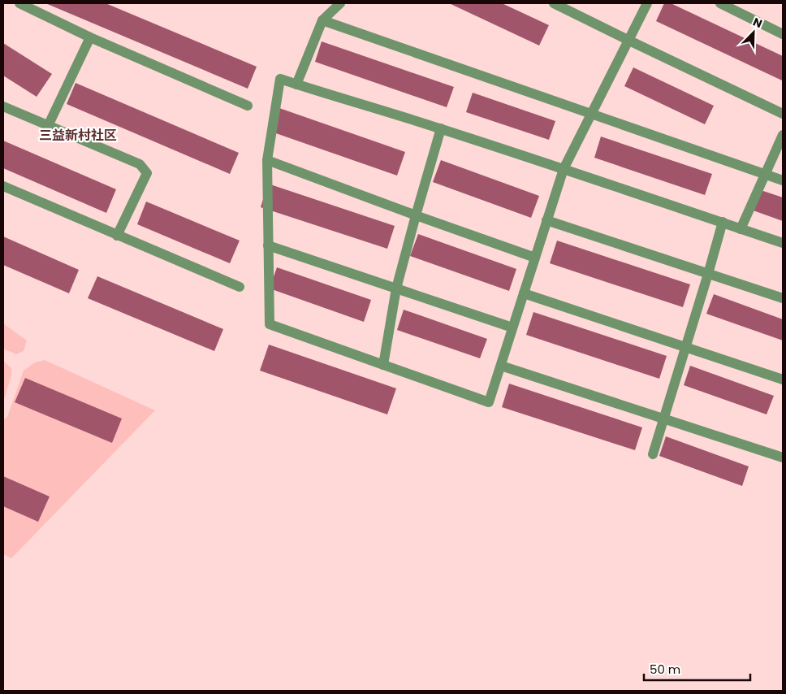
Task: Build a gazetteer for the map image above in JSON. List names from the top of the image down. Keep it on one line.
{"districts":["三益新村社区"],"scale_bar":"50 m","north":"top right"}
